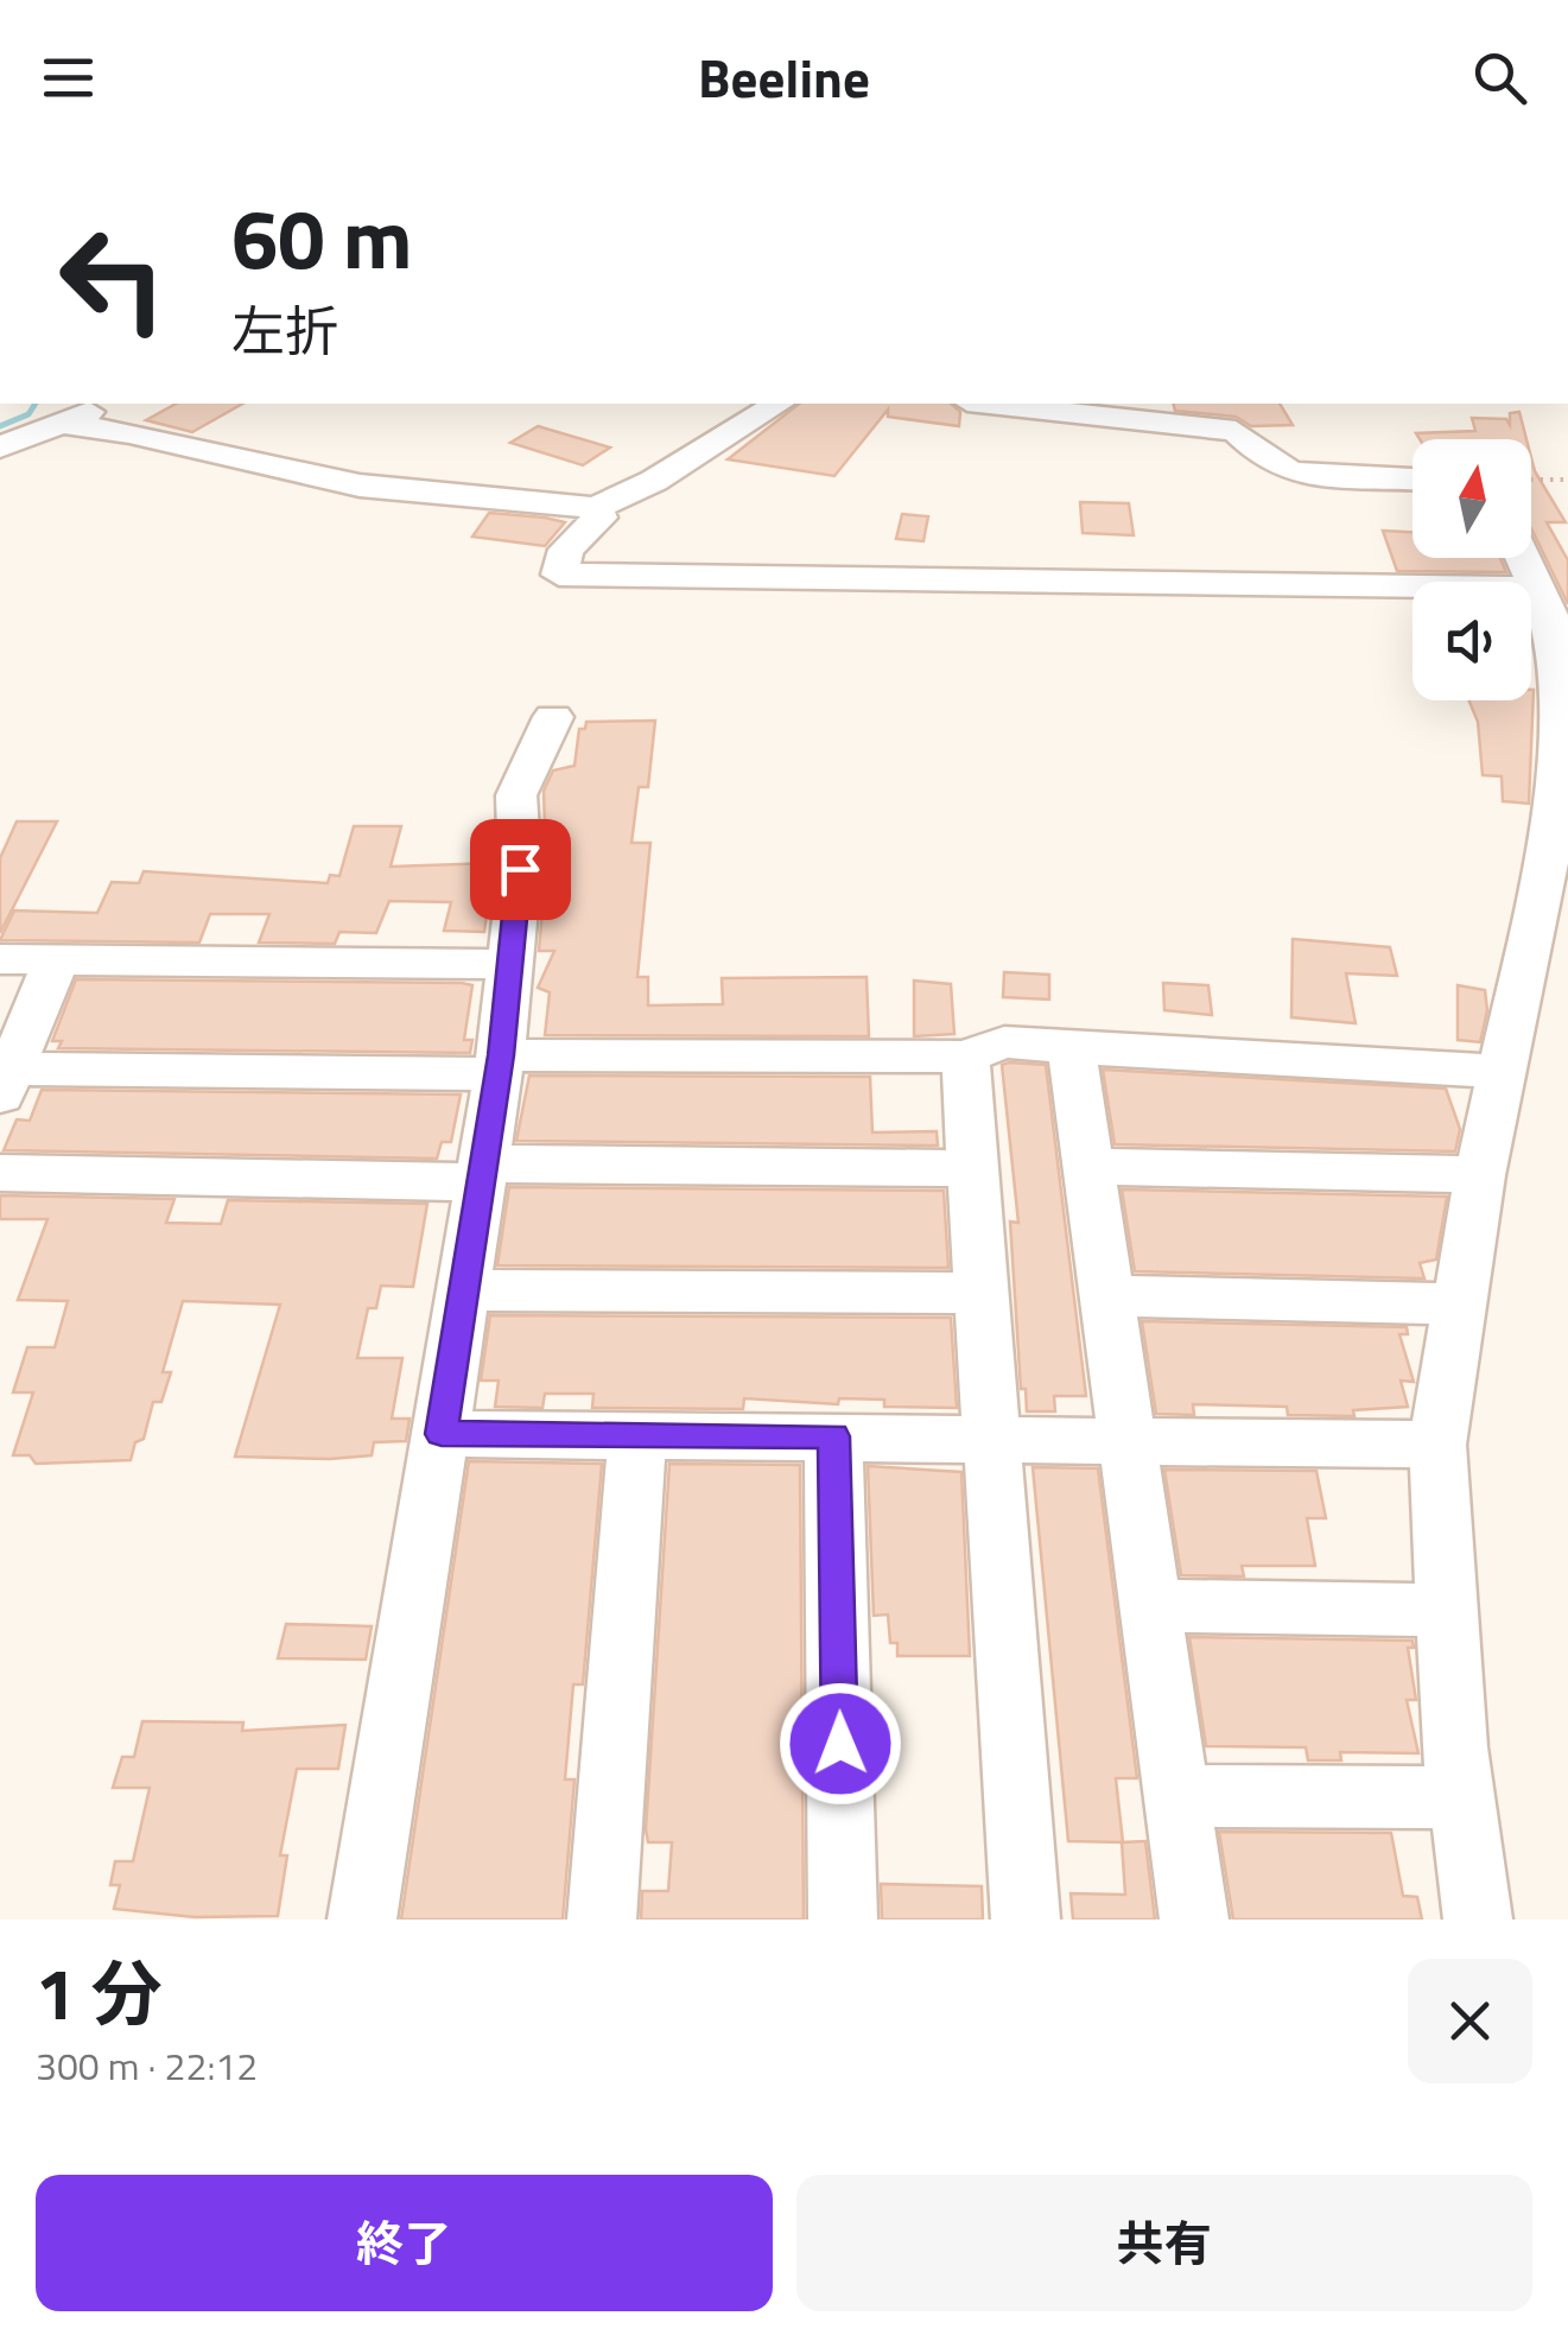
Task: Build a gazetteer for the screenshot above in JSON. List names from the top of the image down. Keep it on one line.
{"north":"top","page":{"header":"Beeline","turn":["60 m","左折"],"heading":["1 分","300 m · 22:12"],"buttons":["終了","共有"]}}
